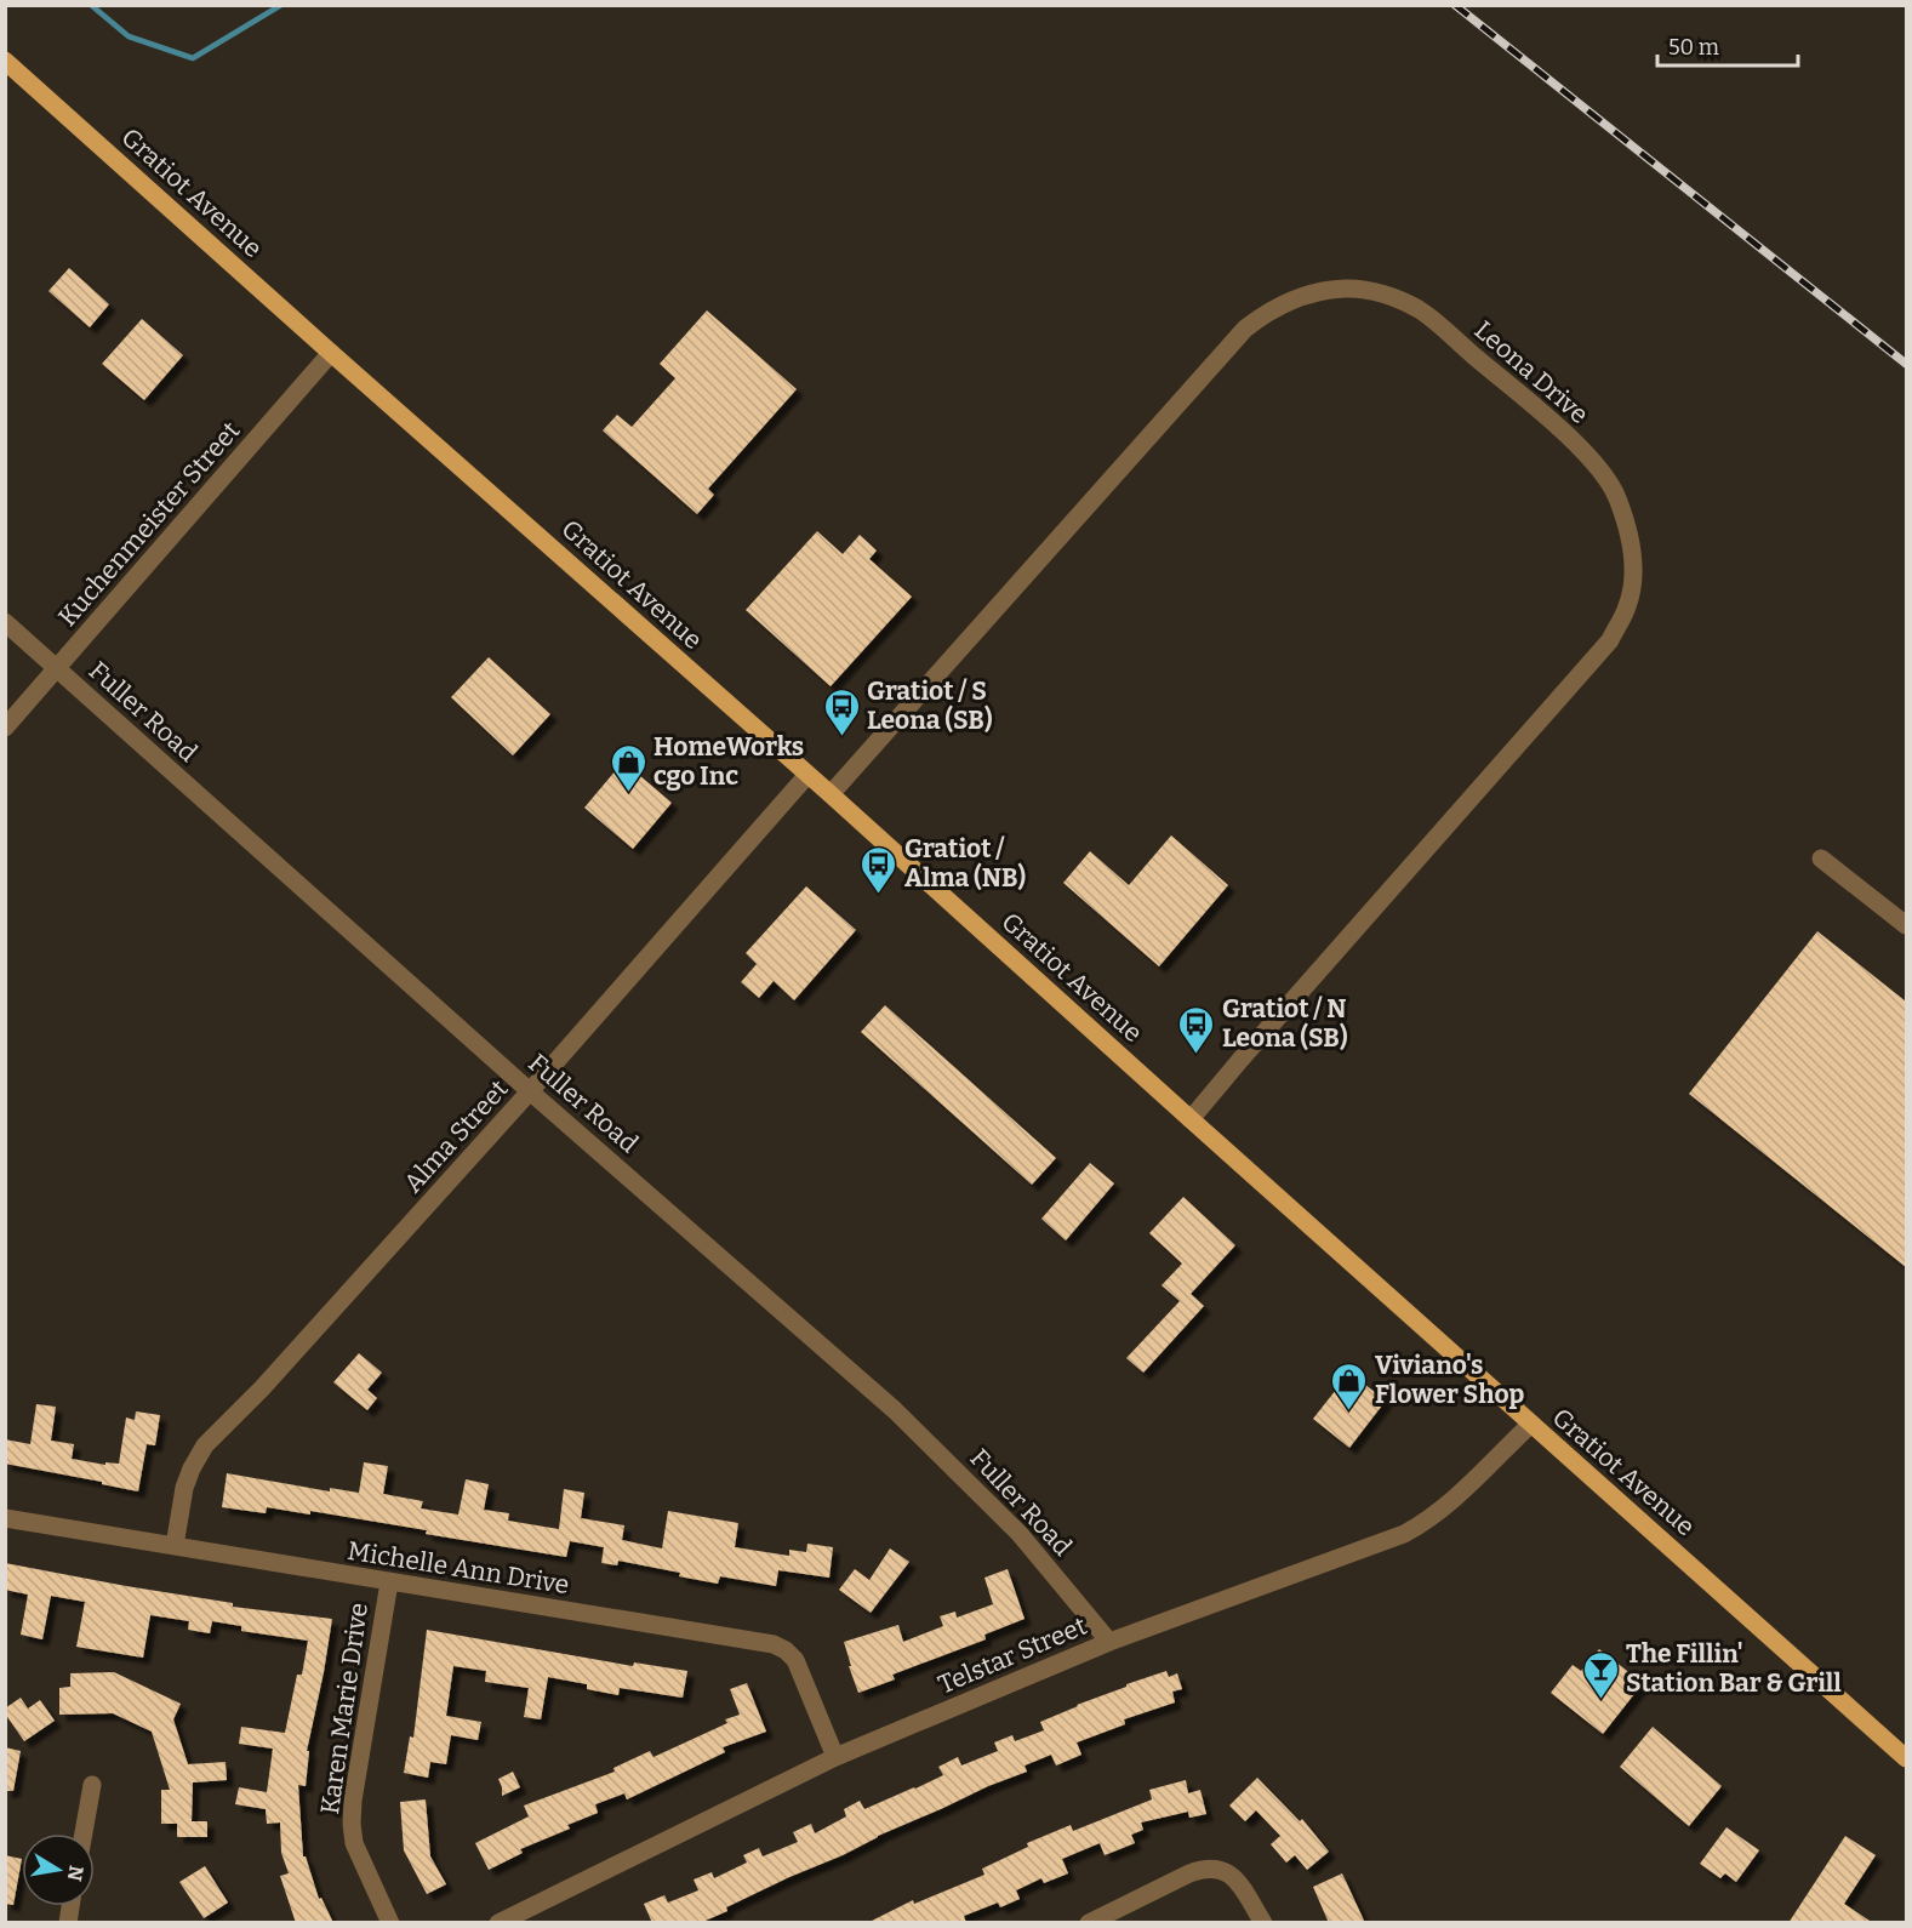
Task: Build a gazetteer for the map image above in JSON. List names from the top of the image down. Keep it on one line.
{"streets":{"main road":["Gratiot Avenue"],"street":["Leona Drive","Kuchenmeister Street","Fuller Road","Alma Street","Michelle Ann Drive","Telstar Street","Karen Marie Drive"]},"crossings":[["Gratiot Avenue","Leona Drive"],["Gratiot Avenue","Kuchenmeister Street"],["Gratiot Avenue","Alma Street"],["Gratiot Avenue","Telstar Street"],["Kuchenmeister Street","Fuller Road"],["Fuller Road","Alma Street"],["Fuller Road","Telstar Street"],["Alma Street","Michelle Ann Drive"],["Michelle Ann Drive","Telstar Street"],["Michelle Ann Drive","Karen Marie Drive"]],"places":{"bus stop":["Gratiot / S Leona (SB)","Gratiot / Alma (NB)","Gratiot / N Leona (SB)"],"shop":["HomeWorks cgo Inc","Viviano's Flower Shop"],"bar":["The Fillin' Station Bar & Grill"]},"scale_bar":"50 m","north":"right"}
